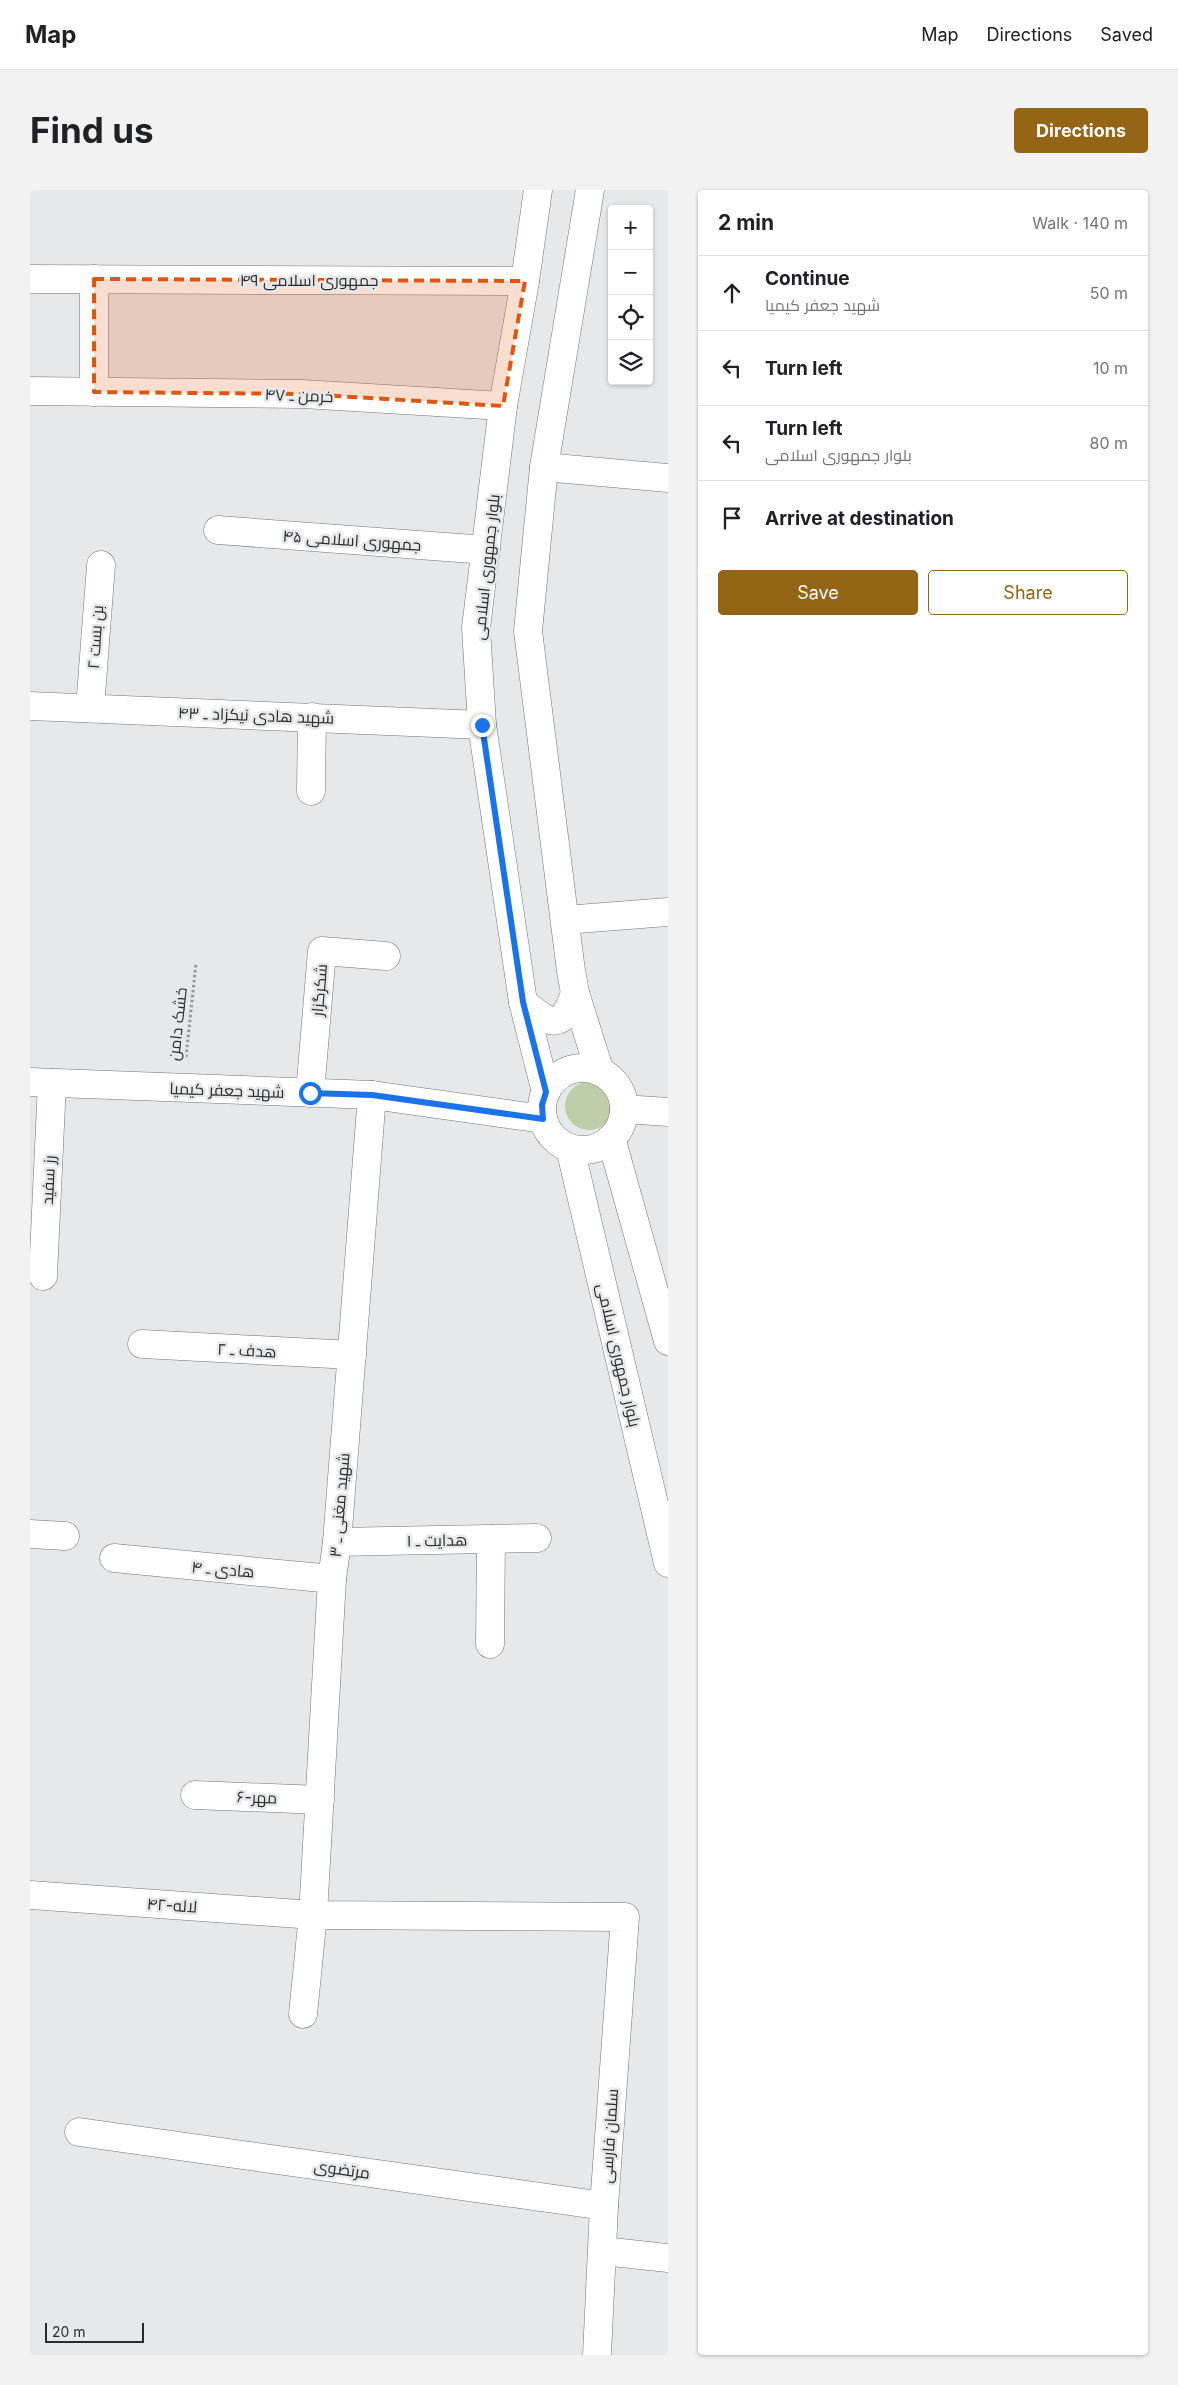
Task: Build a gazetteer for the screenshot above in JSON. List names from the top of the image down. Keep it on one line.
{"streets":{"street":["جمهوری اسلامی ۴۹","خرمن ـ ۴۷","جمهوری اسلامی ۴۵","بلوار جمهوری اسلامی","بن بست ۲","شهید هادی نیکزاد ـ ۴۳","شکرگزار","شهید جعفر کیمیا","رز سفید","هدف ـ ۲","شهید مغنی ـ ۳","هدایت ـ ۱","هادی ـ ۴","مهر-۶","لاله-۴۲","سلمان فارسی","مرتضوی"],"path":["خشک دامن"]},"crossings":[["جمهوری اسلامی ۴۹","بلوار جمهوری اسلامی"],["خرمن ـ ۴۷","بلوار جمهوری اسلامی"],["جمهوری اسلامی ۴۵","بلوار جمهوری اسلامی"],["بلوار جمهوری اسلامی","شهید هادی نیکزاد ـ ۴۳"],["بلوار جمهوری اسلامی","شهید جعفر کیمیا"],["بن بست ۲","شهید هادی نیکزاد ـ ۴۳"],["شکرگزار","شهید جعفر کیمیا"],["خشک دامن","شهید جعفر کیمیا"],["شهید جعفر کیمیا","رز سفید"],["شهید جعفر کیمیا","شهید مغنی ـ ۳"],["هدف ـ ۲","شهید مغنی ـ ۳"],["شهید مغنی ـ ۳","هدایت ـ ۱"],["شهید مغنی ـ ۳","هادی ـ ۴"],["شهید مغنی ـ ۳","مهر-۶"],["شهید مغنی ـ ۳","لاله-۴۲"],["لاله-۴۲","سلمان فارسی"],["سلمان فارسی","مرتضوی"]],"scale_bar":"20 m","page":{"header":"Map","nav":["Map","Directions","Saved"],"buttons":["Directions",["Save","Share"]],"title":"Find us","heading":["2 min","Walk · 140 m"],"map_buttons":["+","−"],"list":[["Continue","شهید جعفر کیمیا","50 m"],["Turn left","10 m"],["Turn left","بلوار جمهوری اسلامی","80 m"],"Arrive at destination"],"scale":"20 m"}}
